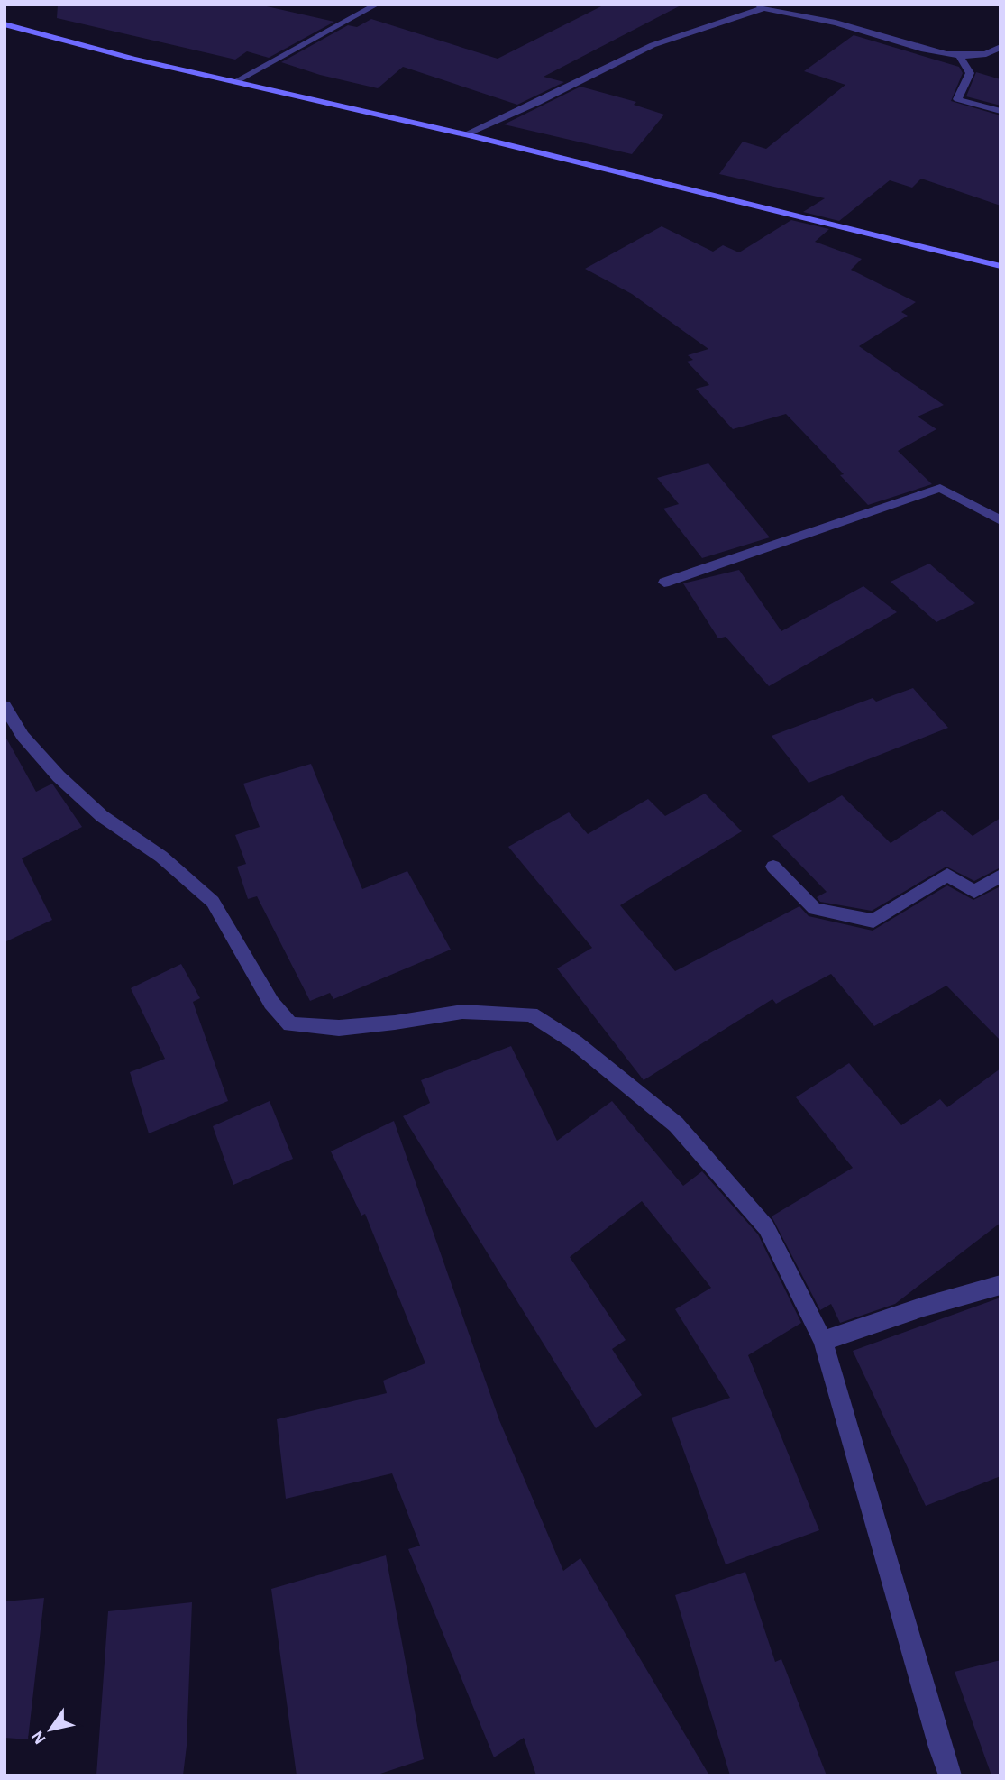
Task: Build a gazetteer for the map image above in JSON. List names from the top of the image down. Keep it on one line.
{"north":"bottom left"}
